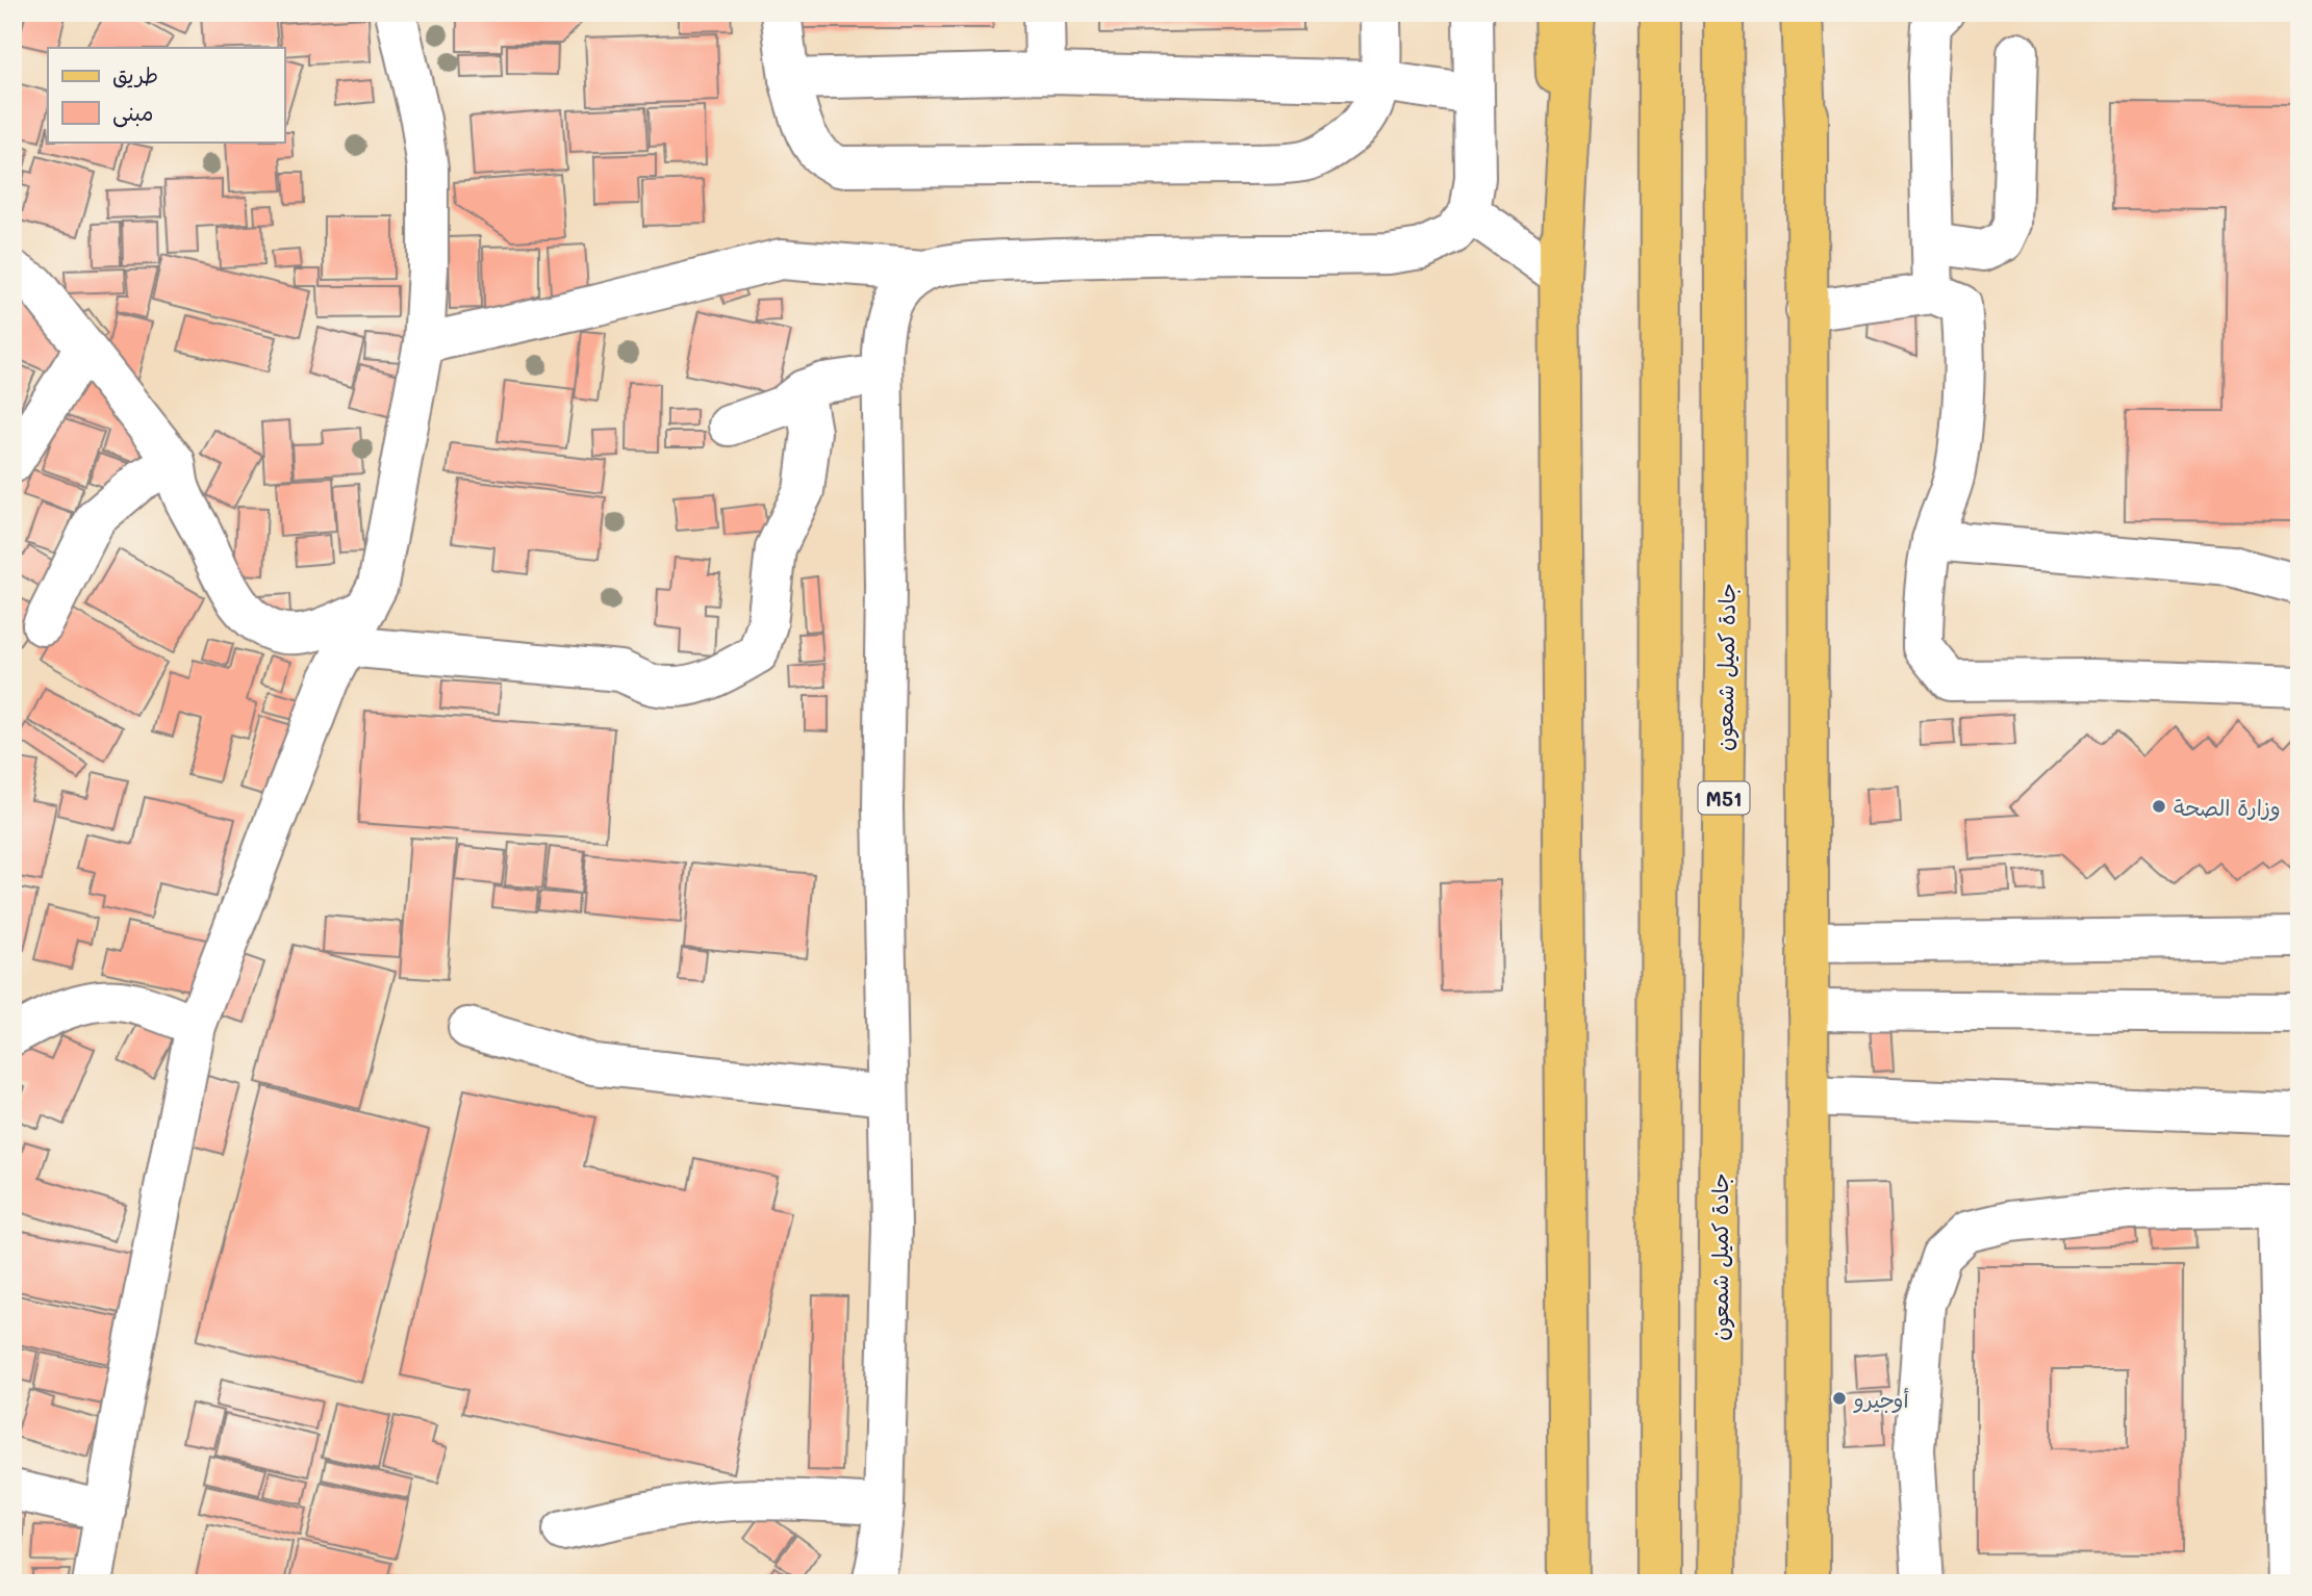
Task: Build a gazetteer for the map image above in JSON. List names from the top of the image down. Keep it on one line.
{"streets":{"main road":["جادة كميل شمعون","M51"]},"places":["وزارة الصحة","أوجيرو"],"legend":["طريق","مبنى"]}
